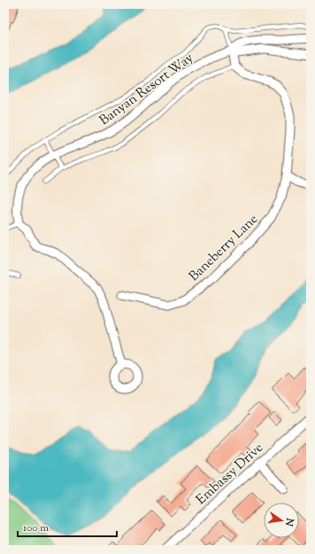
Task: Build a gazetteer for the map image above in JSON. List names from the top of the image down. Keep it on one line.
{"streets":{"street":["Banyan Resort Way","Baneberry Lane","Embassy Drive"]},"scale_bar":"100 m","north":"right"}
